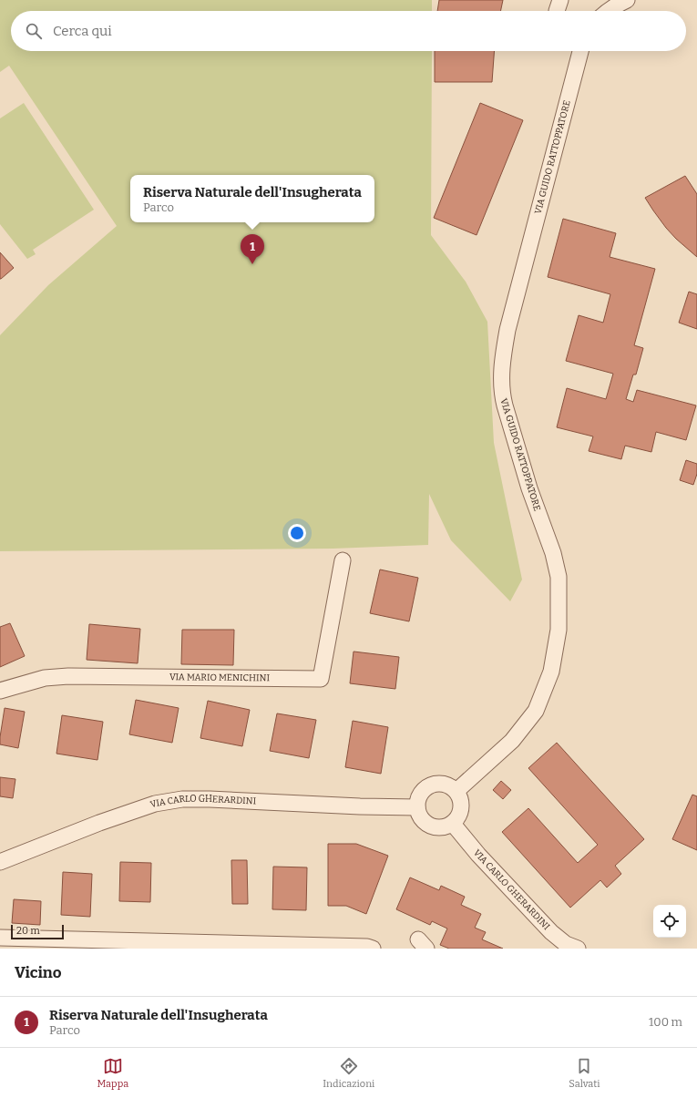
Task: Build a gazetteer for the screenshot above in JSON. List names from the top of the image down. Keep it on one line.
{"streets":{"street":["VIA GUIDO RATTOPPATORE","VIA MARIO MENICHINI","VIA CARLO GHERARDINI"]},"crossings":[["VIA GUIDO RATTOPPATORE","VIA CARLO GHERARDINI"]],"scale_bar":"20 m","page":{"search":"Cerca qui","popup":["Riserva Naturale dell'Insugherata","Parco"],"pins":"1","scale":"20 m","heading":"Vicino","list":[{"mark":"1","name":"Riserva Naturale dell'Insugherata","note":"Parco","value":"100 m"}],"nav":["Mappa","Indicazioni","Salvati"]}}
